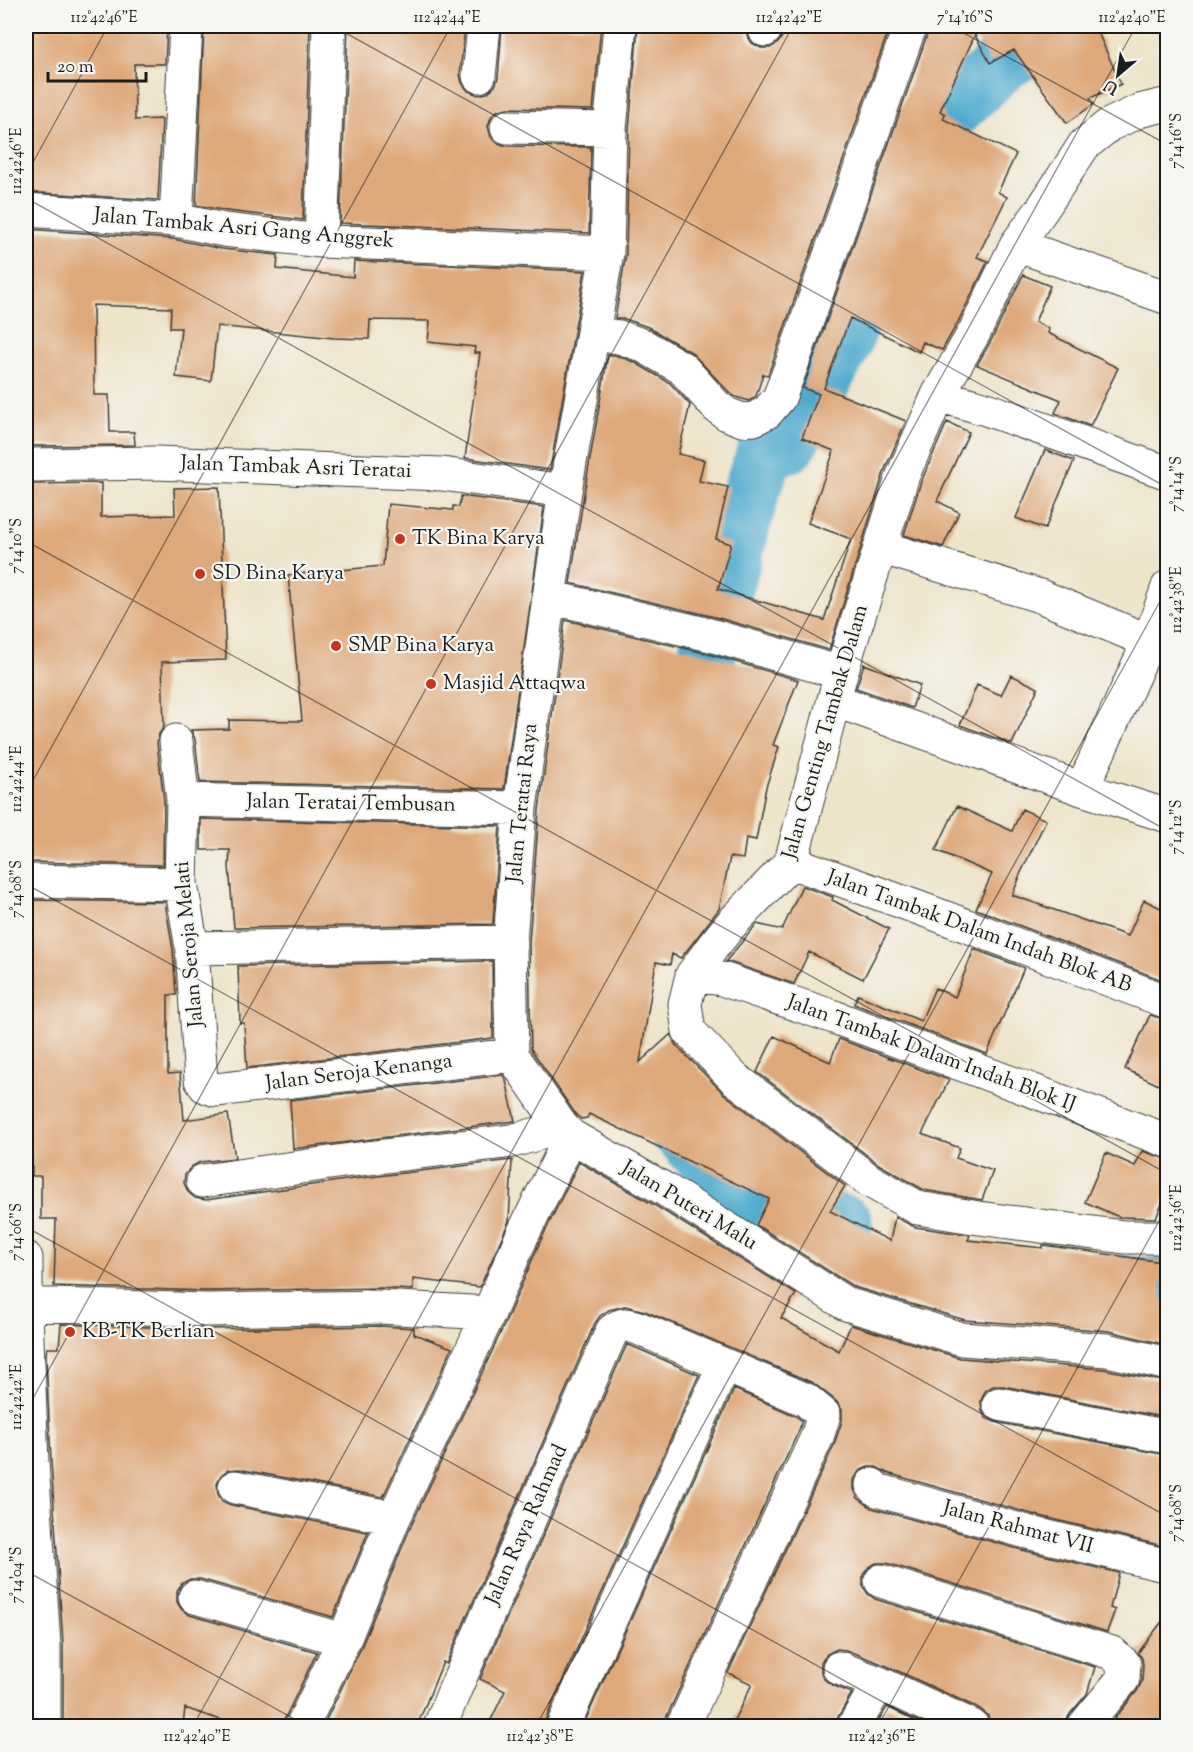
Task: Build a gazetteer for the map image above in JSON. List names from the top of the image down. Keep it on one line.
{"streets":{"street":["Jalan Tambak Asri Gang Anggrek","Jalan Tambak Asri Teratai","Jalan Genting Tambak Dalam","Jalan Teratai Raya","Jalan Teratai Tembusan","Jalan Tambak Dalam Indah Blok AB","Jalan Seroja Melati","Jalan Tambak Dalam Indah Blok IJ","Jalan Seroja Kenanga","Jalan Puteri Malu","Jalan Raya Rahmad","Jalan Rahmat VII"]},"crossings":[["Jalan Tambak Asri Gang Anggrek","Jalan Teratai Raya"],["Jalan Tambak Asri Teratai","Jalan Teratai Raya"],["Jalan Genting Tambak Dalam","Jalan Tambak Dalam Indah Blok AB"],["Jalan Genting Tambak Dalam","Jalan Tambak Dalam Indah Blok IJ"],["Jalan Teratai Raya","Jalan Teratai Tembusan"],["Jalan Teratai Raya","Jalan Seroja Kenanga"],["Jalan Teratai Tembusan","Jalan Seroja Melati"],["Jalan Seroja Melati","Jalan Seroja Kenanga"]],"places":["TK Bina Karya","SD Bina Karya","SMP Bina Karya","Masjid Attaqwa","KB-TK Berlian"],"scale_bar":"20 m","north":"bottom left","coordinates":["112°42'46\"E","112°42'44\"E","112°42'42\"E","7°14'16\"S","112°42'40\"E","7°14'14\"S","7°14'10\"S","112°42'38\"E","7°14'12\"S","7°14'08\"S","112°42'36\"E","7°14'06\"S","7°14'04\"S"]}
